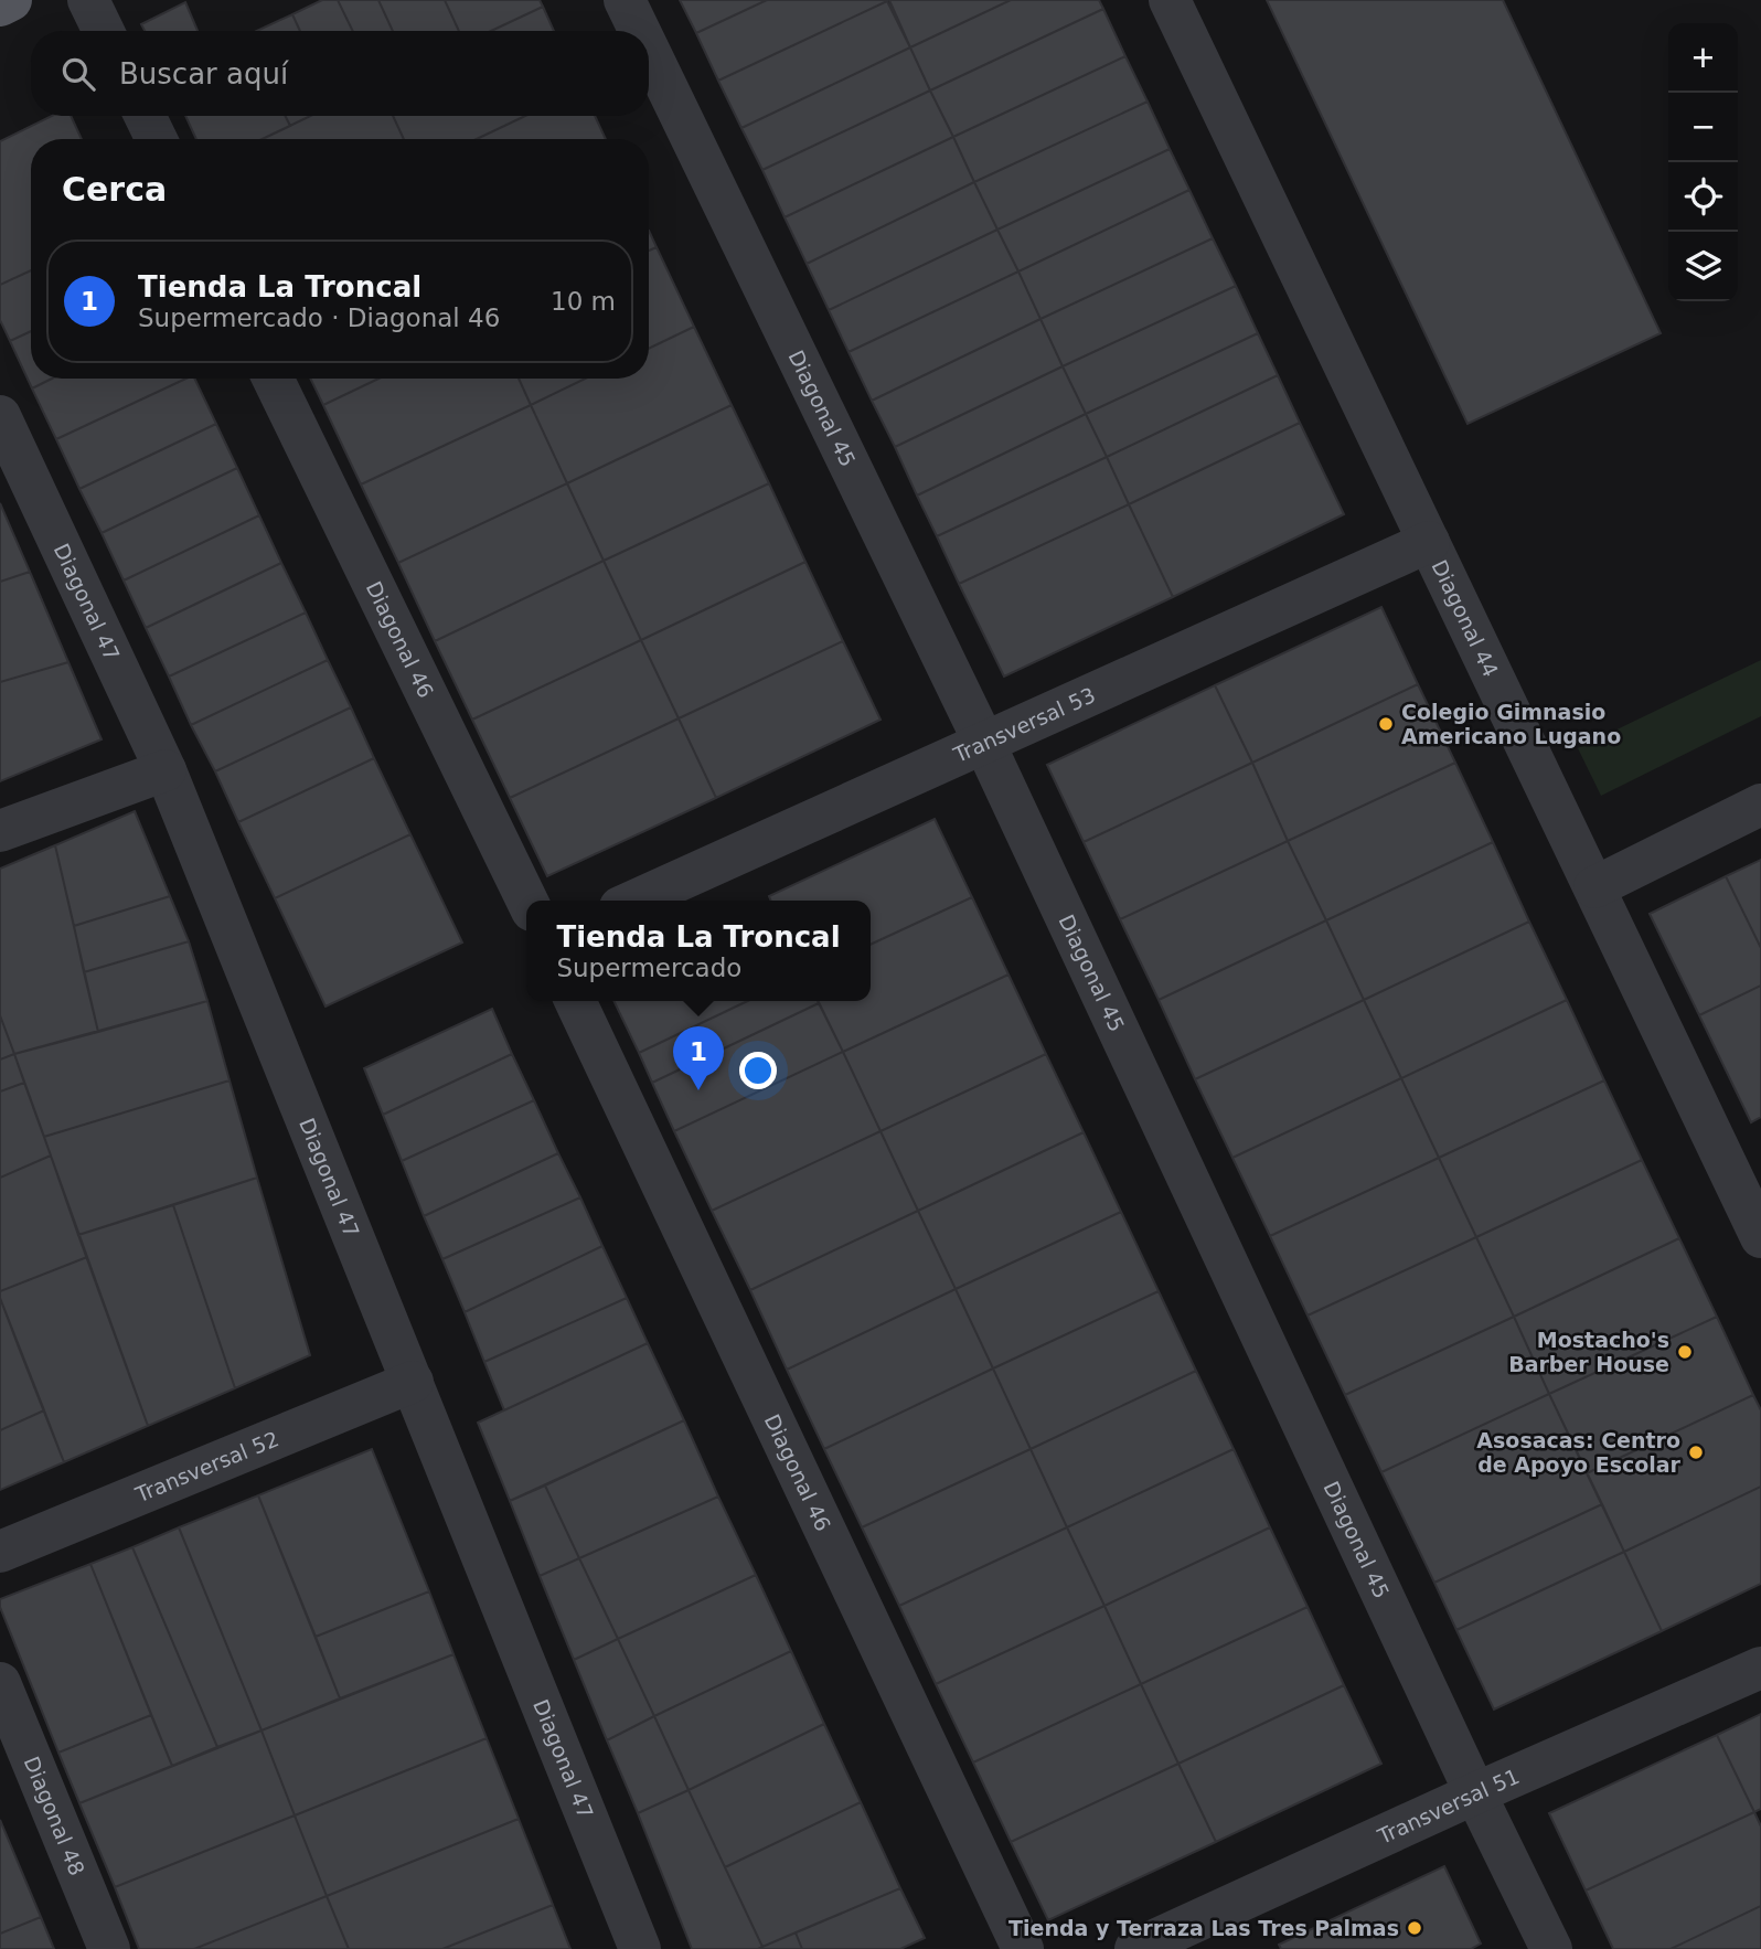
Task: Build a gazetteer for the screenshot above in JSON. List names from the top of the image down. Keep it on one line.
{"streets":{"street":["Diagonal 45","Diagonal 47","Diagonal 44","Diagonal 46","Transversal 53","Transversal 52","Transversal 51","Diagonal 48"]},"crossings":[["Diagonal 45","Transversal 53"],["Diagonal 45","Transversal 51"],["Diagonal 47","Transversal 52"],["Diagonal 44","Transversal 53"]],"places":["Colegio Gimnasio Americano Lugano","Mostacho's Barber House","Asosacas: Centro de Apoyo Escolar","Tienda y Terraza Las Tres Palmas"],"page":{"map_buttons":["+","−"],"search":"Buscar aquí","heading":"Cerca","list":[{"mark":"1","name":"Tienda La Troncal","note":"Supermercado · Diagonal 46","value":"10 m"}],"popup":["Tienda La Troncal","Supermercado"],"pins":"1"}}
